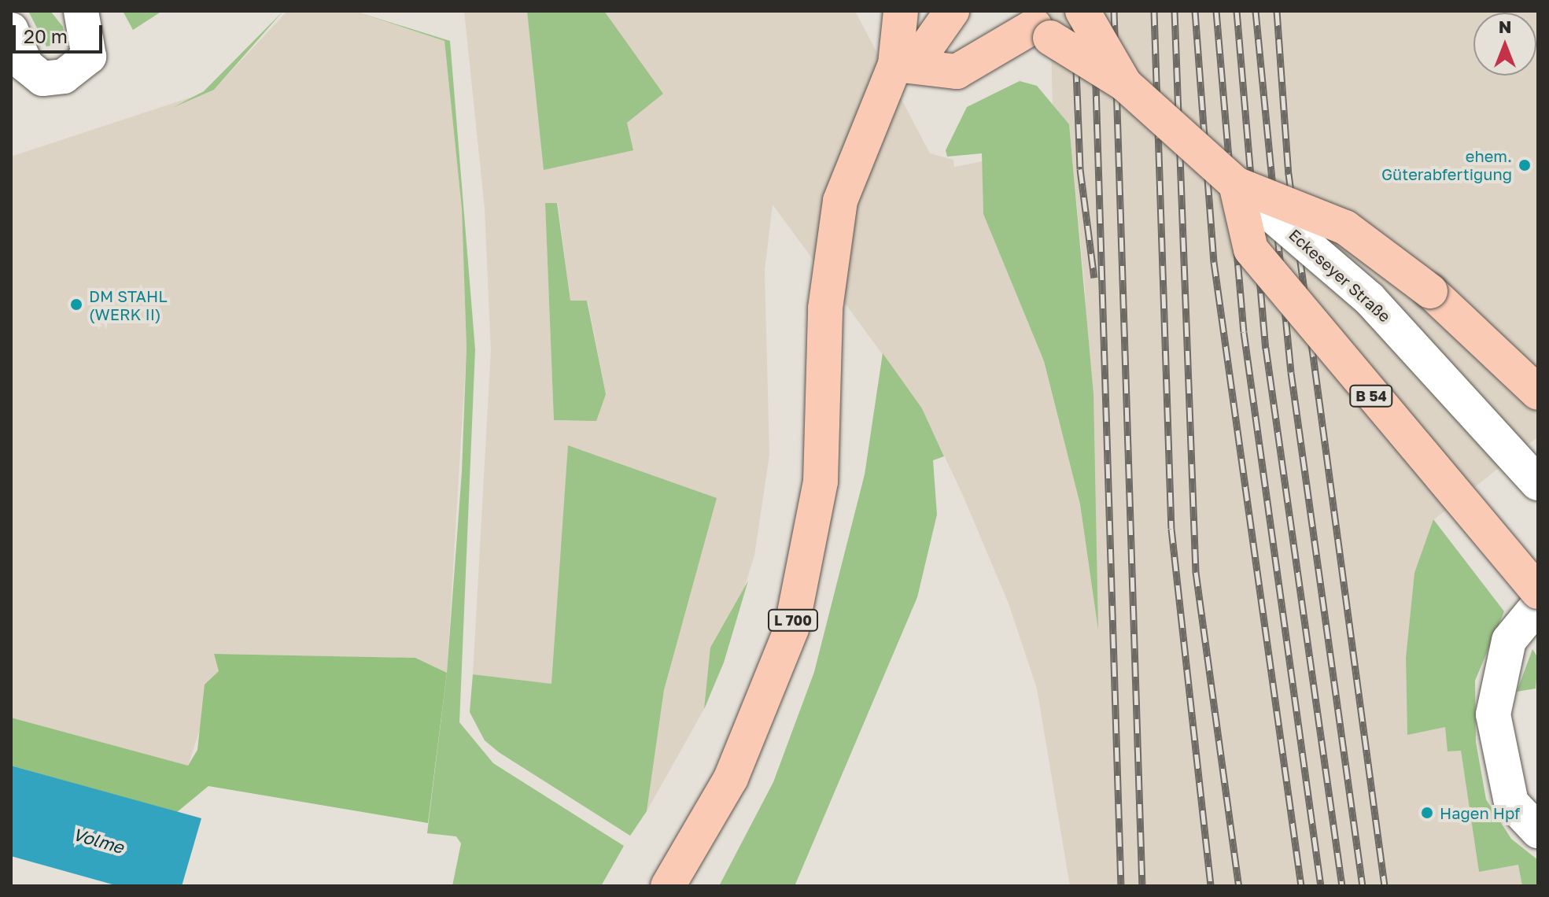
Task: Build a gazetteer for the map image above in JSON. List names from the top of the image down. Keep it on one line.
{"streets":{"main road":["Eckeseyer Straße","B 54","L 700"]},"crossings":[["Eckeseyer Straße","B 54"]],"water":["Volme"],"places":["ehem. Güterabfertigung","DM STAHL (WERK II)","Hagen Hpf"],"scale_bar":"20 m","north":"top"}
